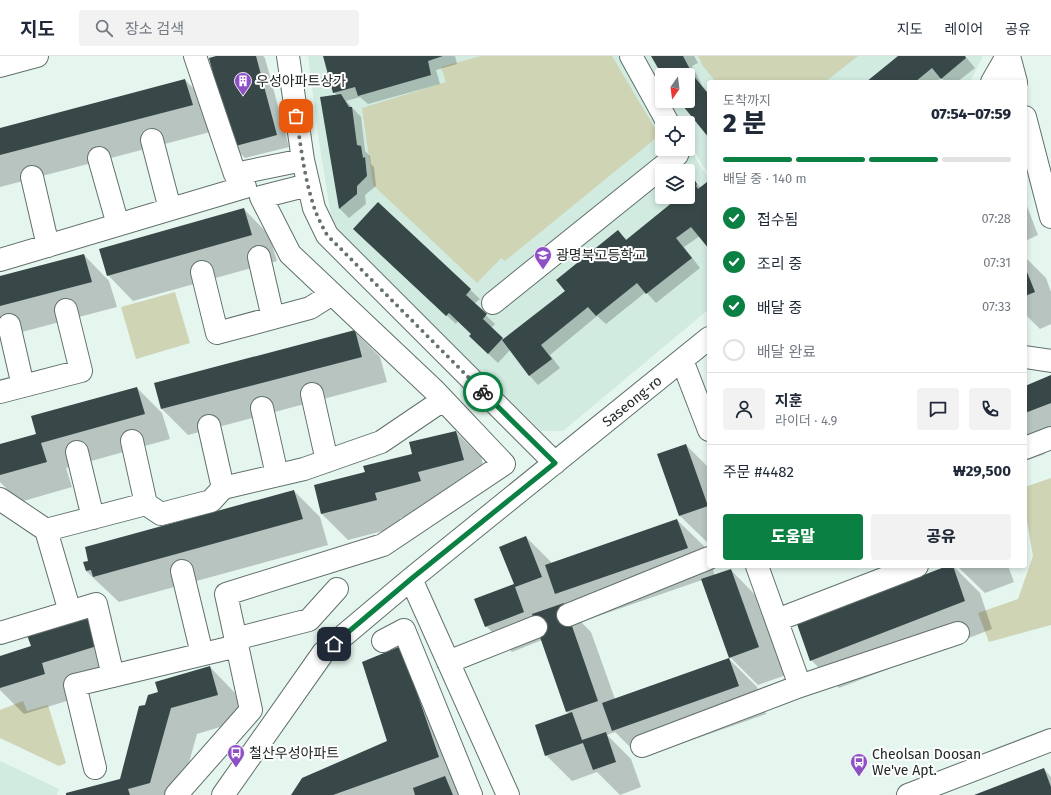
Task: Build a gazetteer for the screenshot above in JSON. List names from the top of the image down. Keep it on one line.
{"streets":{"street":["Saseong-ro"]},"places":{"building":["우성아파트상가"],"school or university":["광명북고등학교"],"bus stop":["철산우성아파트","Cheolsan Doosan We've Apt."]},"north":"bottom","page":{"header":"지도","search":"장소 검색","nav":["지도","레이어","공유"],"heading":["2 분","도착까지","07:54–07:59"],"panel":["지훈","라이더 · 4.9","주문 #4482","₩29,500"],"bar":"배달 중 · 140 m","list":[["접수됨","07:28"],["조리 중","07:31"],["배달 중","07:33"],"배달 완료"],"buttons":["도움말","공유"]}}
